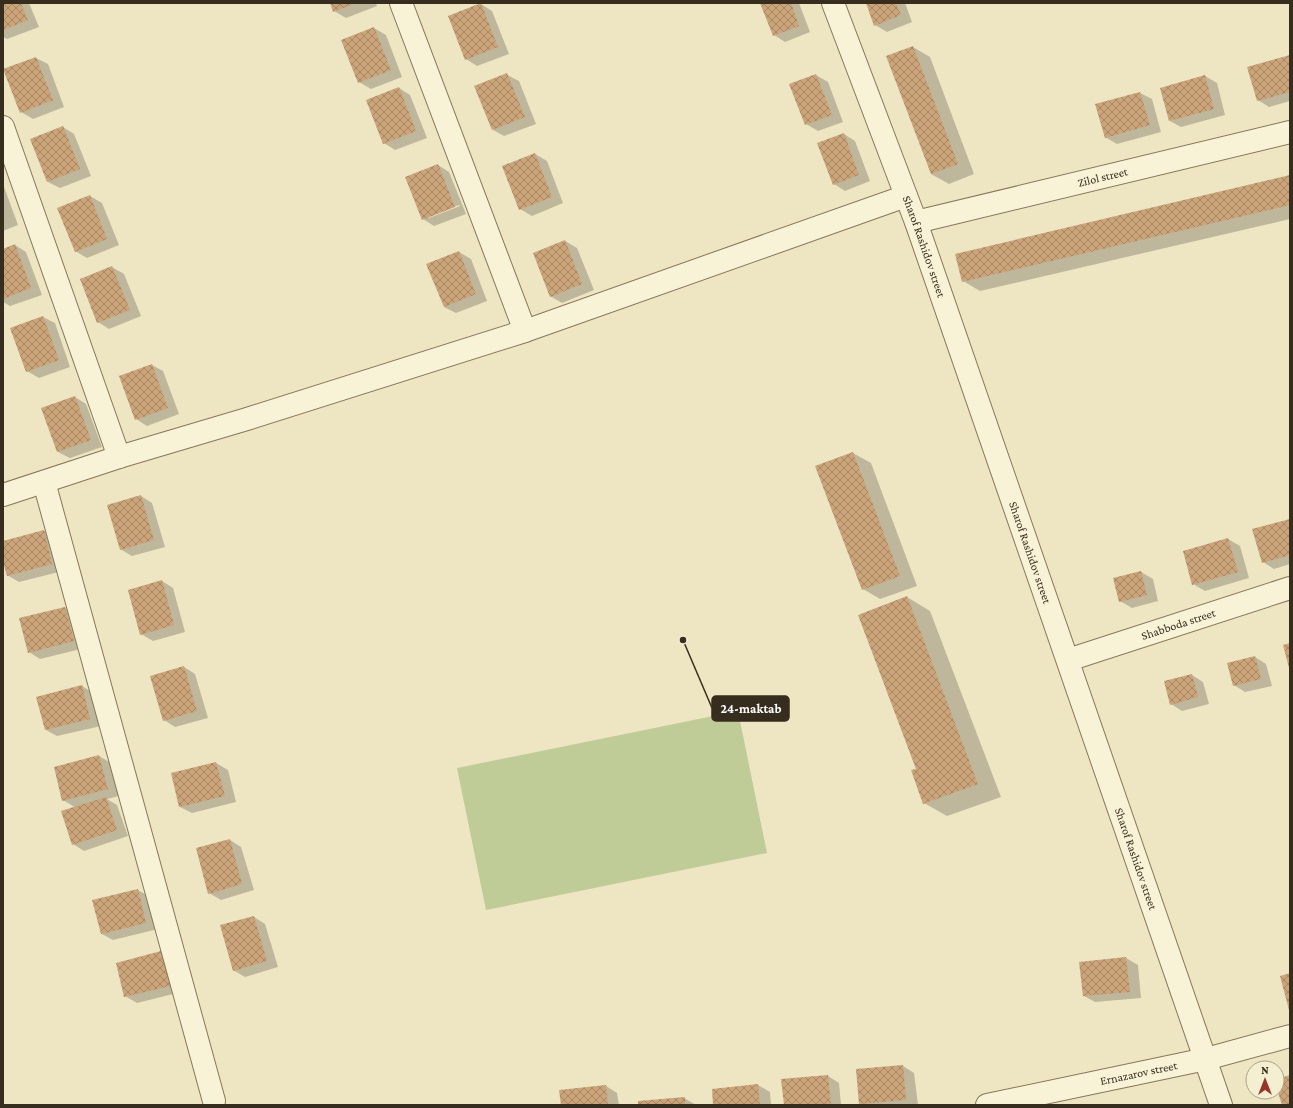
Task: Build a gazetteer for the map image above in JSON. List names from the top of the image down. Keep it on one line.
{"streets":{"street":["Zilol street","Sharof Rashidov street","Shabboda street","Ernazarov street"]},"crossings":[["Zilol street","Sharof Rashidov street"],["Sharof Rashidov street","Shabboda street"],["Sharof Rashidov street","Ernazarov street"]],"places":["24-maktab"],"north":"top"}
